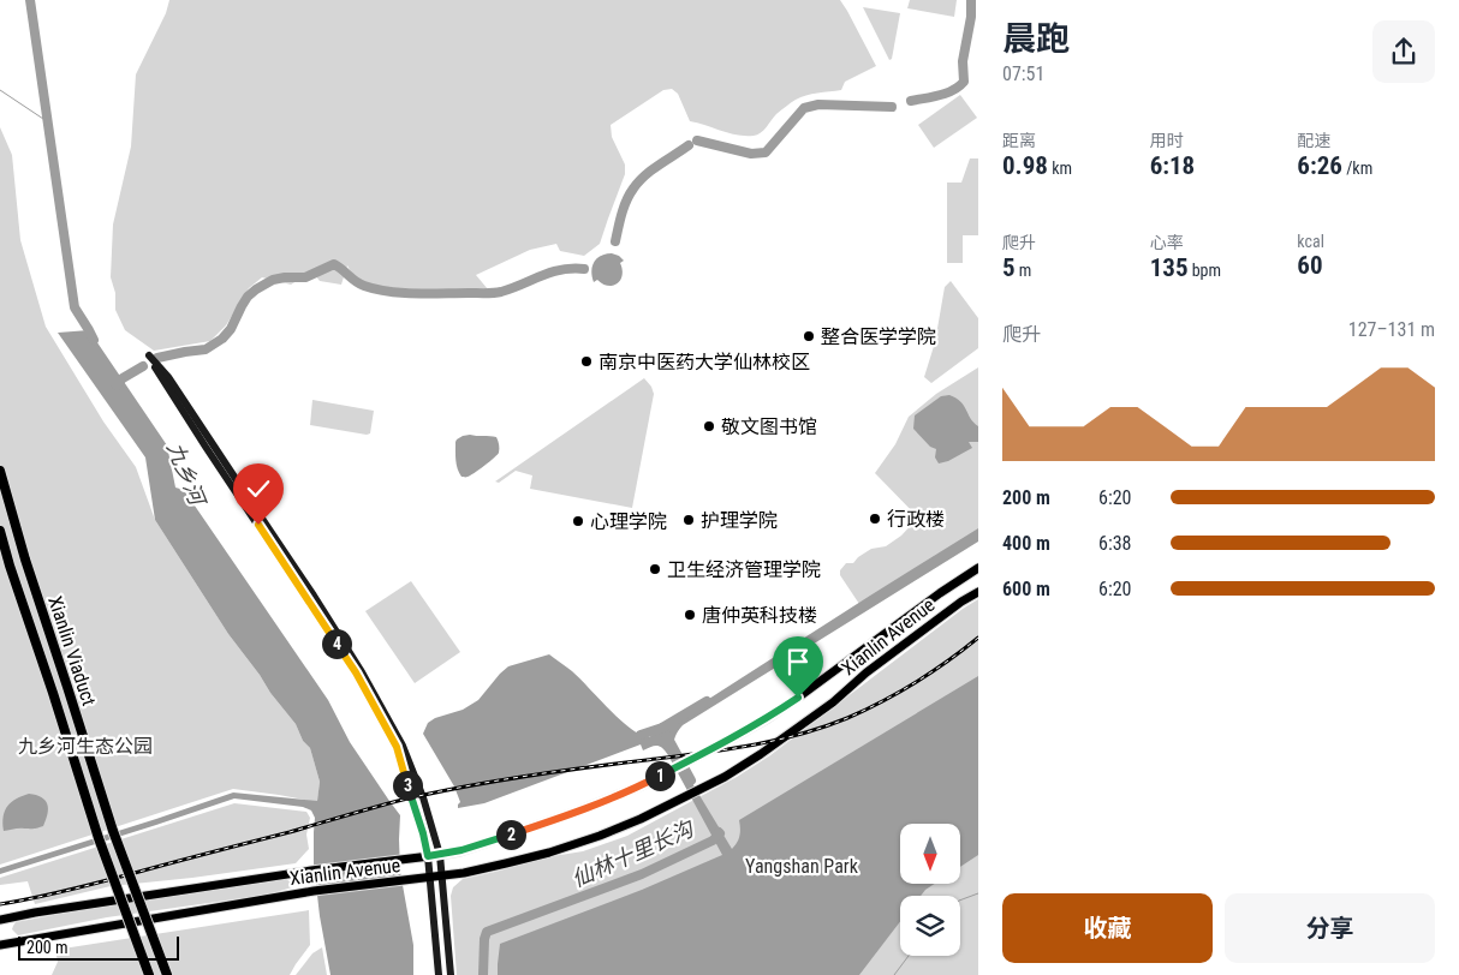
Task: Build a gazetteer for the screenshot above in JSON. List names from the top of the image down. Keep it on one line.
{"streets":{"highway":["Xianlin Viaduct"],"main road":["Xianlin Avenue"]},"water":["九乡河","仙林十里长沟"],"parks":["九乡河生态公园","Yangshan Park"],"places":["整合医学学院","南京中医药大学仙林校区","敬文图书馆","行政楼","护理学院","心理学院","卫生经济管理学院","唐仲英科技楼"],"scale_bar":"200 m","north":"bottom","page":{"heading":["晨跑","07:51"],"stats":[["距离","0.98 km"],["用时","6:18"],["配速","6:26 /km"],["爬升","5 m"],["心率","135 bpm"],["kcal","60"]],"chart":["爬升","127–131 m"],"list":[{"name":"200 m","note":"6:20"},{"name":"400 m","note":"6:38"},{"name":"600 m","note":"6:20"}],"pins":["4","1","3","2"],"buttons":["收藏","分享"],"scale":"200 m"}}
